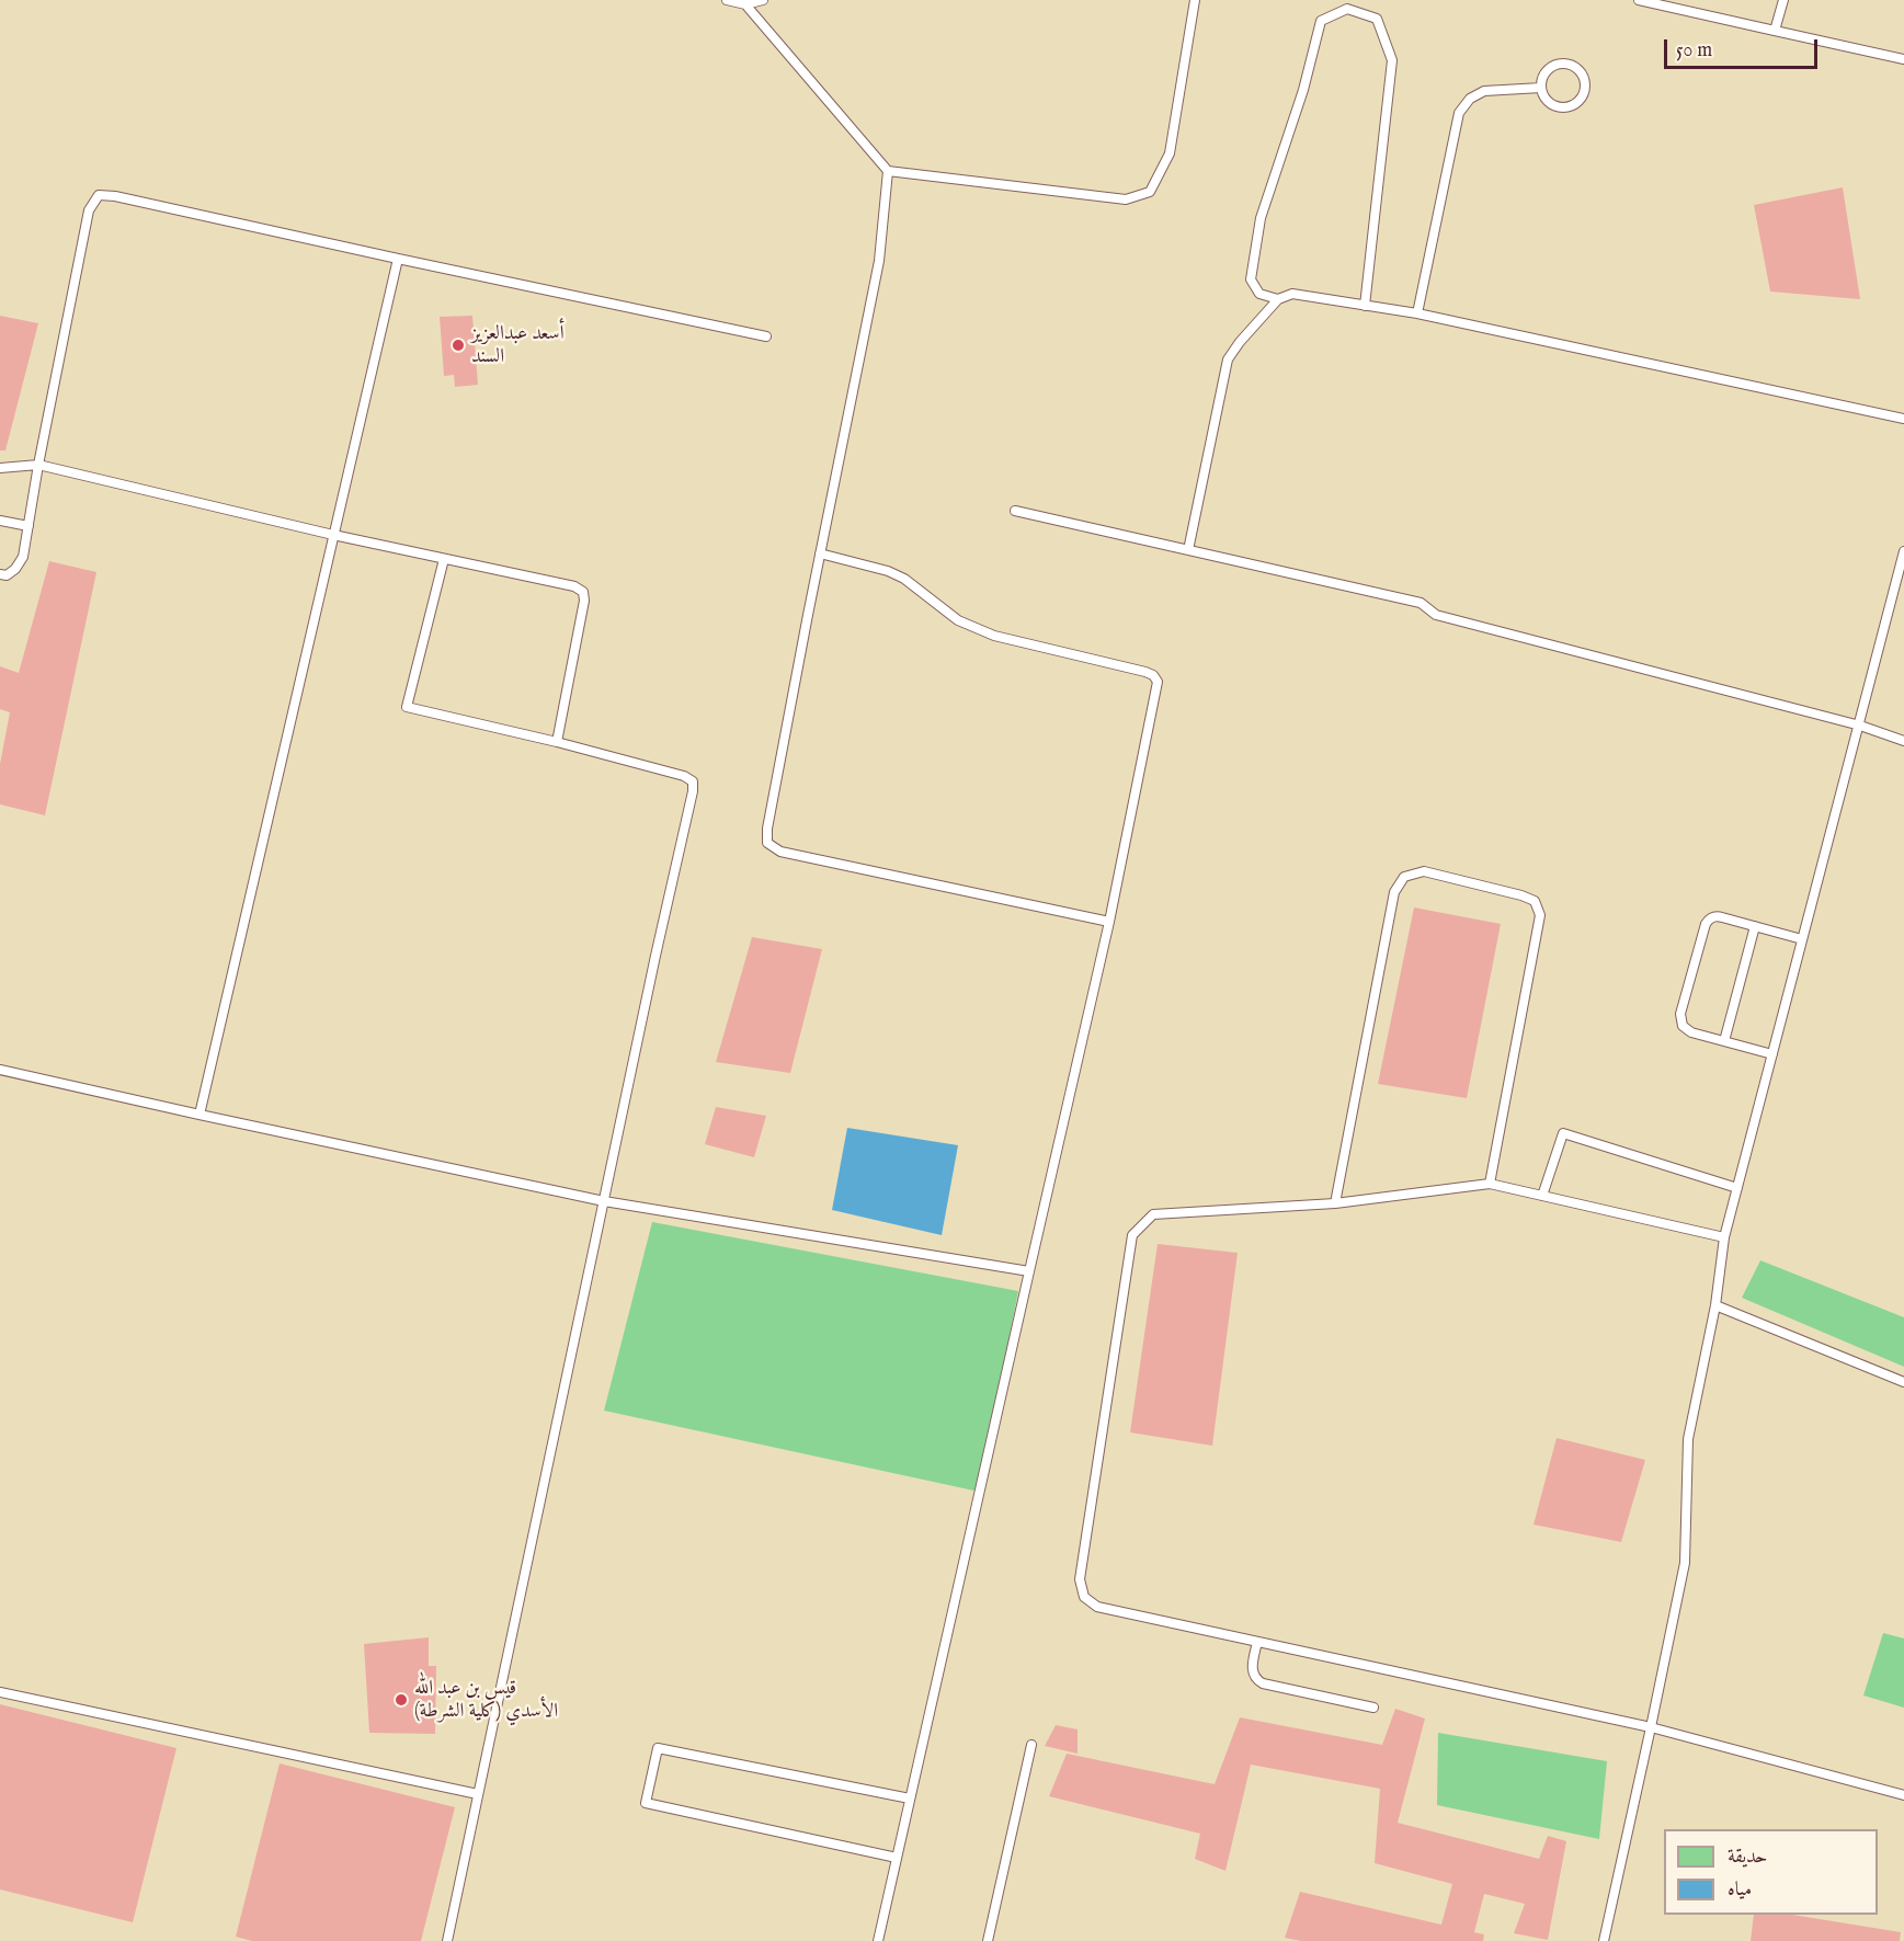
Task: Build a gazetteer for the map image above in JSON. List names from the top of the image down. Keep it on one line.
{"places":["أسعد عبدالعزيز السند","قيس بن عبد الله الأسدي (كلية الشرطة)"],"legend":["حديقة","مياه"],"scale_bar":"50 m"}
